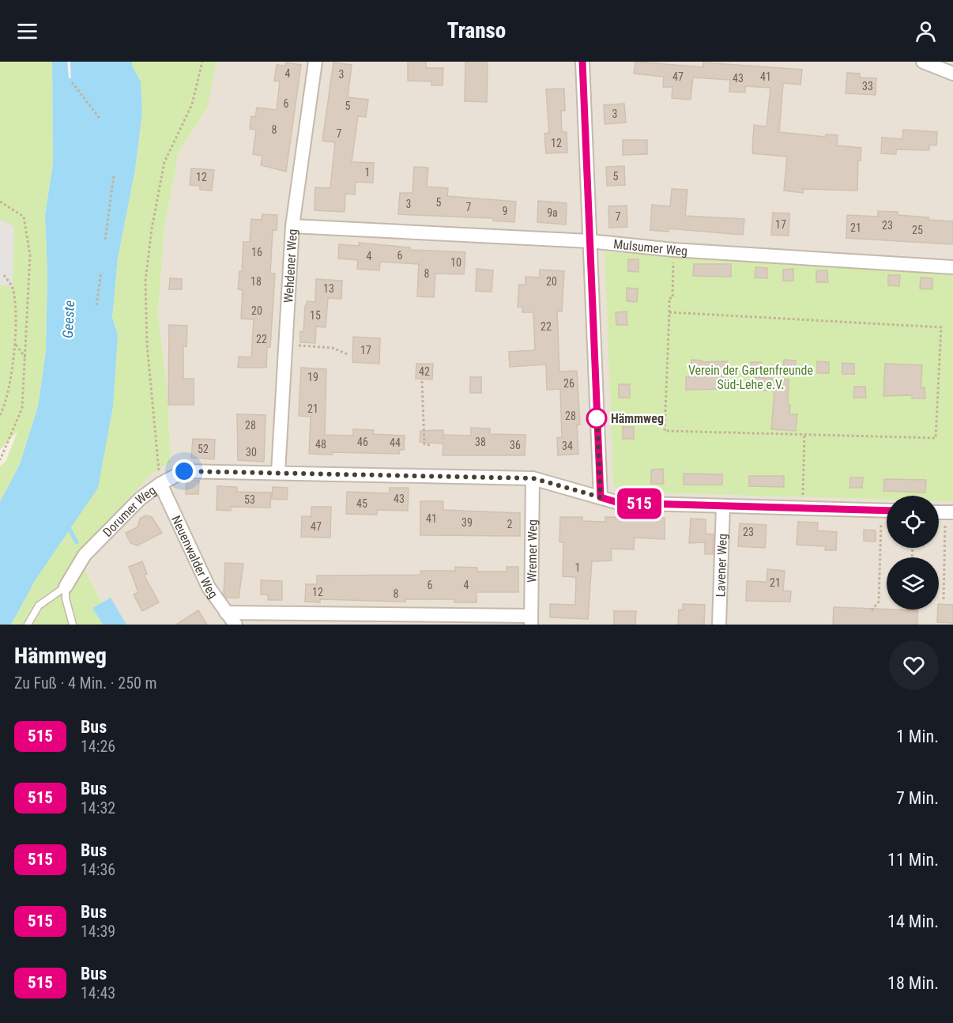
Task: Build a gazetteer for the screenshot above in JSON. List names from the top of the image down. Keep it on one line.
{"streets":{"street":["Mulsumer Weg","Wehdener Weg","Dorumer Weg","Wremer Weg","Neuenwalder Weg","Lavener Weg"]},"crossings":[["Mulsumer Weg","Wehdener Weg"],["Wehdener Weg","Dorumer Weg"],["Dorumer Weg","Wremer Weg"],["Dorumer Weg","Neuenwalder Weg"],["Dorumer Weg","Lavener Weg"]],"water":["Geeste"],"parks":["Verein der Gartenfreunde Süd-Lehe e.V."],"places":["Hämmweg"],"lines":["bus line 515"],"house_numbers":["4","3","47","41","43","33","6","5","3","8","7","12","1","5","12","5","3","7","9","9a","7","17","23","21","25","16","6","4","10","8","18","20","13","20","15","22","22","17","42","19","26","21","28","28","46","38","44","48","36","34","52","30","43","53","45","41","39","2","47","23","1","21","6","4","12","8"],"page":{"header":"Transo","on_map":"515","heading":["Hämmweg","Zu Fuß · 4 Min. · 250 m"],"list":[{"mark":"515","name":"Bus","note":"14:26","value":"1 Min."},{"mark":"515","name":"Bus","note":"14:32","value":"7 Min."},{"mark":"515","name":"Bus","note":"14:36","value":"11 Min."},{"mark":"515","name":"Bus","note":"14:39","value":"14 Min."},{"mark":"515","name":"Bus","note":"14:43","value":"18 Min."}]}}
